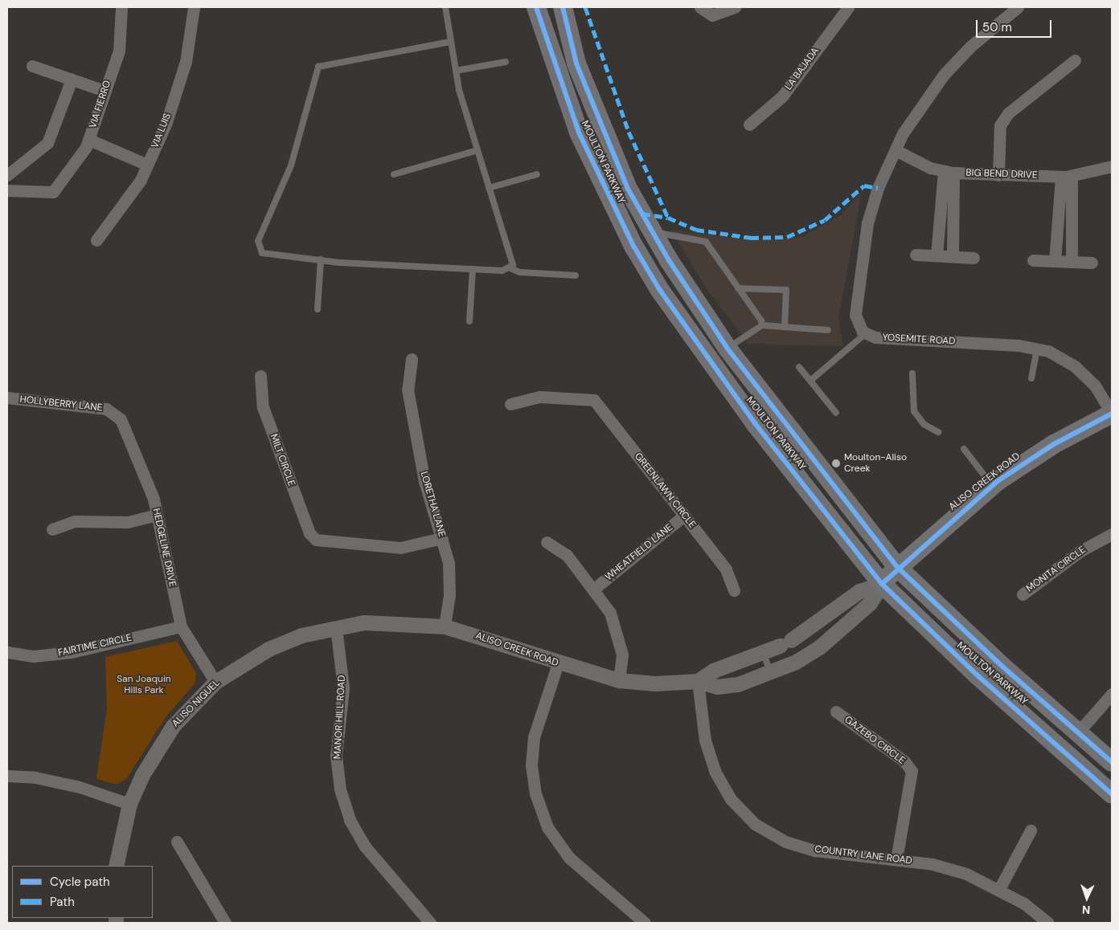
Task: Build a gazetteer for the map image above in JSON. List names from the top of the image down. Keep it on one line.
{"streets":{"main road":["MOULTON PARKWAY","ALISO CREEK ROAD"],"street":["LA BAJADA","VIA FIERRO","VIA LUIS","BIG BEND DRIVE","YOSEMITE ROAD","HOLLYBERRY LANE","MILT CIRCLE","GREENLAWN CIRCLE","LORETHA LANE","HEDGELINE DRIVE","WHEATFIELD LANE","MONITA CIRCLE","FAIRTIME CIRCLE","ALISO NIGUEL","MANOR HILL ROAD","GAZEBO CIRCLE","COUNTRY LANE ROAD"]},"crossings":[["MOULTON PARKWAY","ALISO CREEK ROAD"],["YOSEMITE ROAD","ALISO CREEK ROAD"],["HOLLYBERRY LANE","HEDGELINE DRIVE"],["MILT CIRCLE","LORETHA LANE"],["ALISO CREEK ROAD","LORETHA LANE"],["ALISO CREEK ROAD","ALISO NIGUEL"],["ALISO CREEK ROAD","MANOR HILL ROAD"],["ALISO CREEK ROAD","COUNTRY LANE ROAD"],["GREENLAWN CIRCLE","WHEATFIELD LANE"],["HEDGELINE DRIVE","FAIRTIME CIRCLE"],["HEDGELINE DRIVE","ALISO NIGUEL"],["ALISO NIGUEL","MANOR HILL ROAD"],["GAZEBO CIRCLE","COUNTRY LANE ROAD"]],"parks":["San Joaquin Hills Park"],"places":["Moulton-Aliso Creek"],"legend":["Cycle path","Path"],"scale_bar":"50 m","north":"bottom"}
